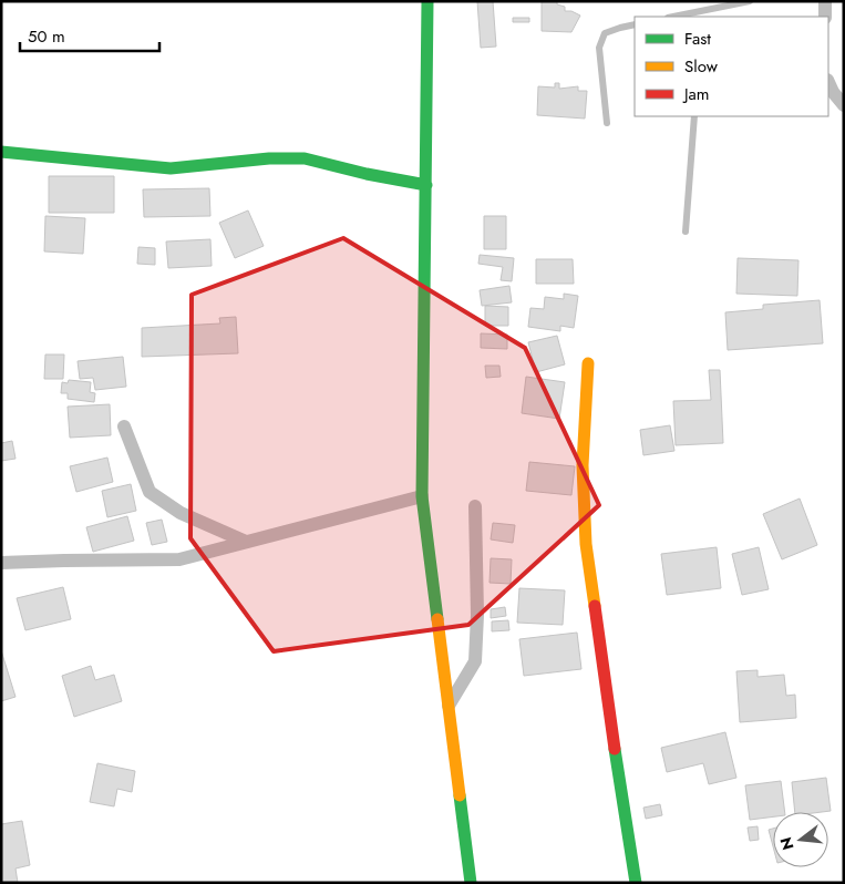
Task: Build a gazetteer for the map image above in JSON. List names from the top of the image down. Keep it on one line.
{"legend":["Fast","Slow","Jam"],"scale_bar":"50 m","north":"left"}
